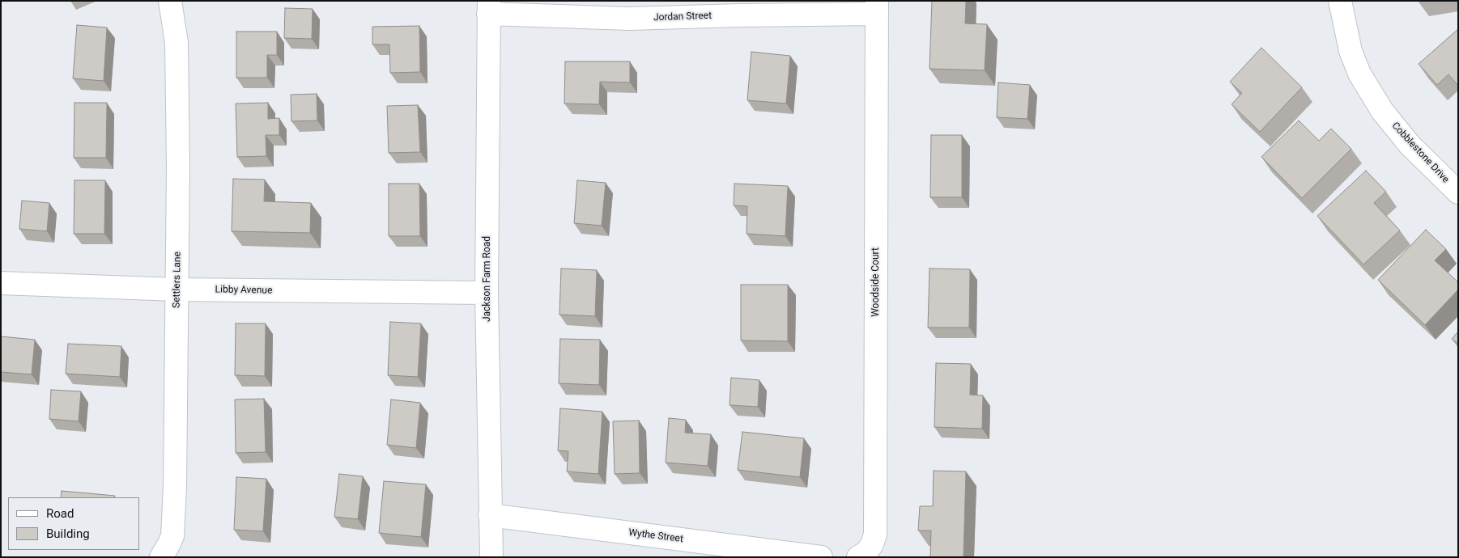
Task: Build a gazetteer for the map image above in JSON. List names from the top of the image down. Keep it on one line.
{"streets":{"street":["Jordan Street","Cobblestone Drive","Jackson Farm Road","Settlers Lane","Woodside Court","Libby Avenue","Wythe Street"]},"crossings":[["Jordan Street","Jackson Farm Road"],["Jordan Street","Woodside Court"],["Jackson Farm Road","Libby Avenue"],["Jackson Farm Road","Wythe Street"],["Settlers Lane","Libby Avenue"]],"legend":["Road","Building"]}
